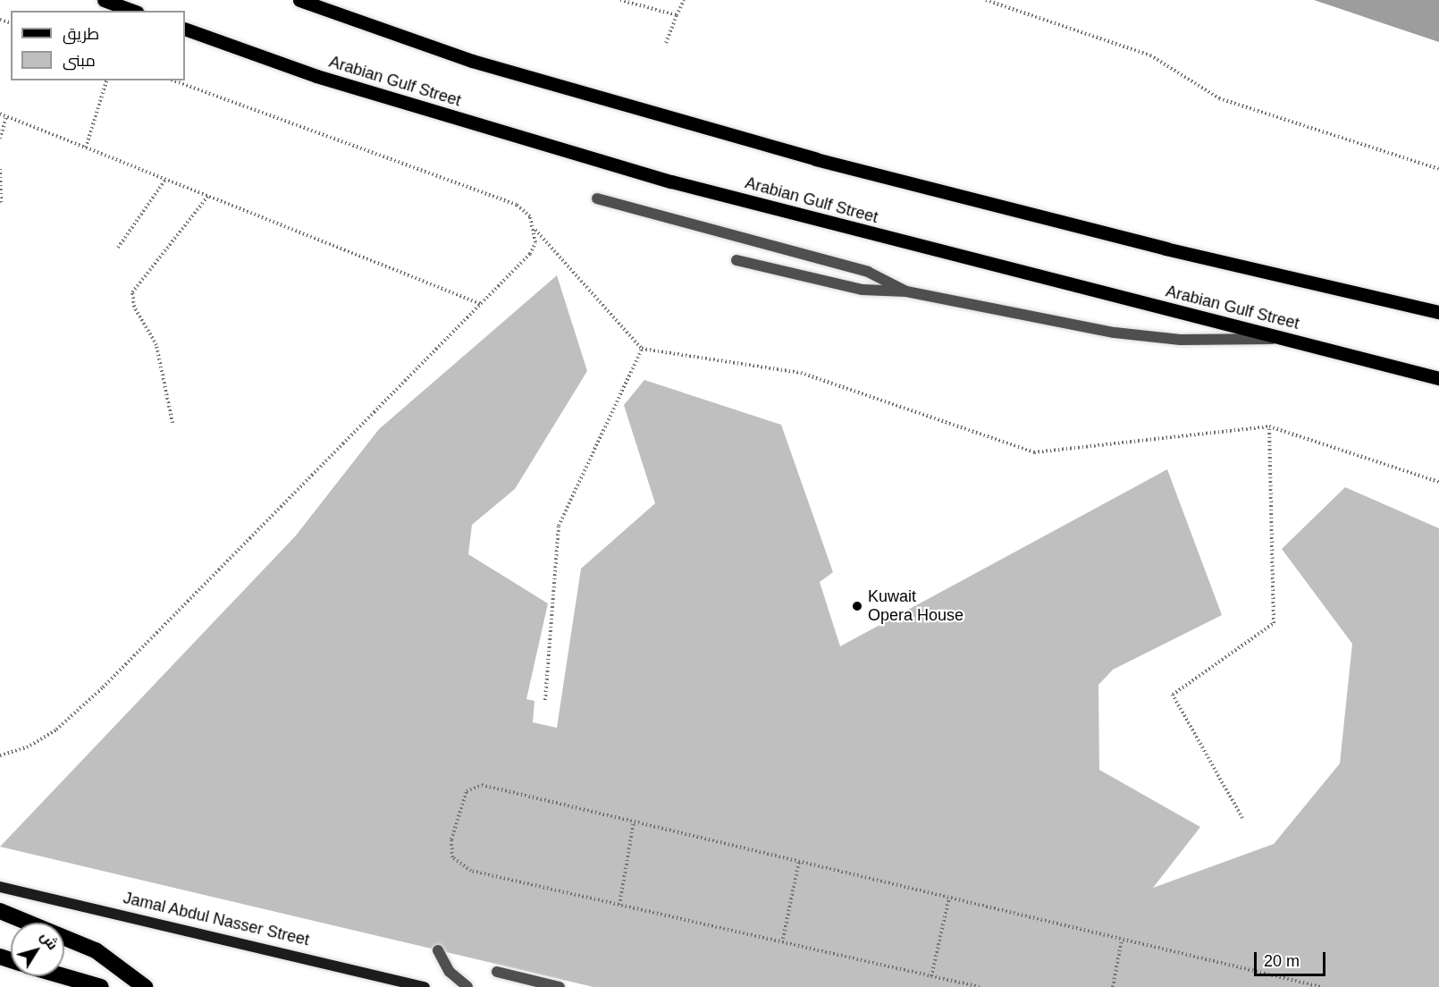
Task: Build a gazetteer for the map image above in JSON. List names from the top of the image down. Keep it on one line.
{"streets":{"main road":["Arabian Gulf Street","Jamal Abdul Nasser Street"]},"places":["Kuwait Opera House"],"legend":["طريق","مبنى"],"scale_bar":"20 m","north":"top right"}
